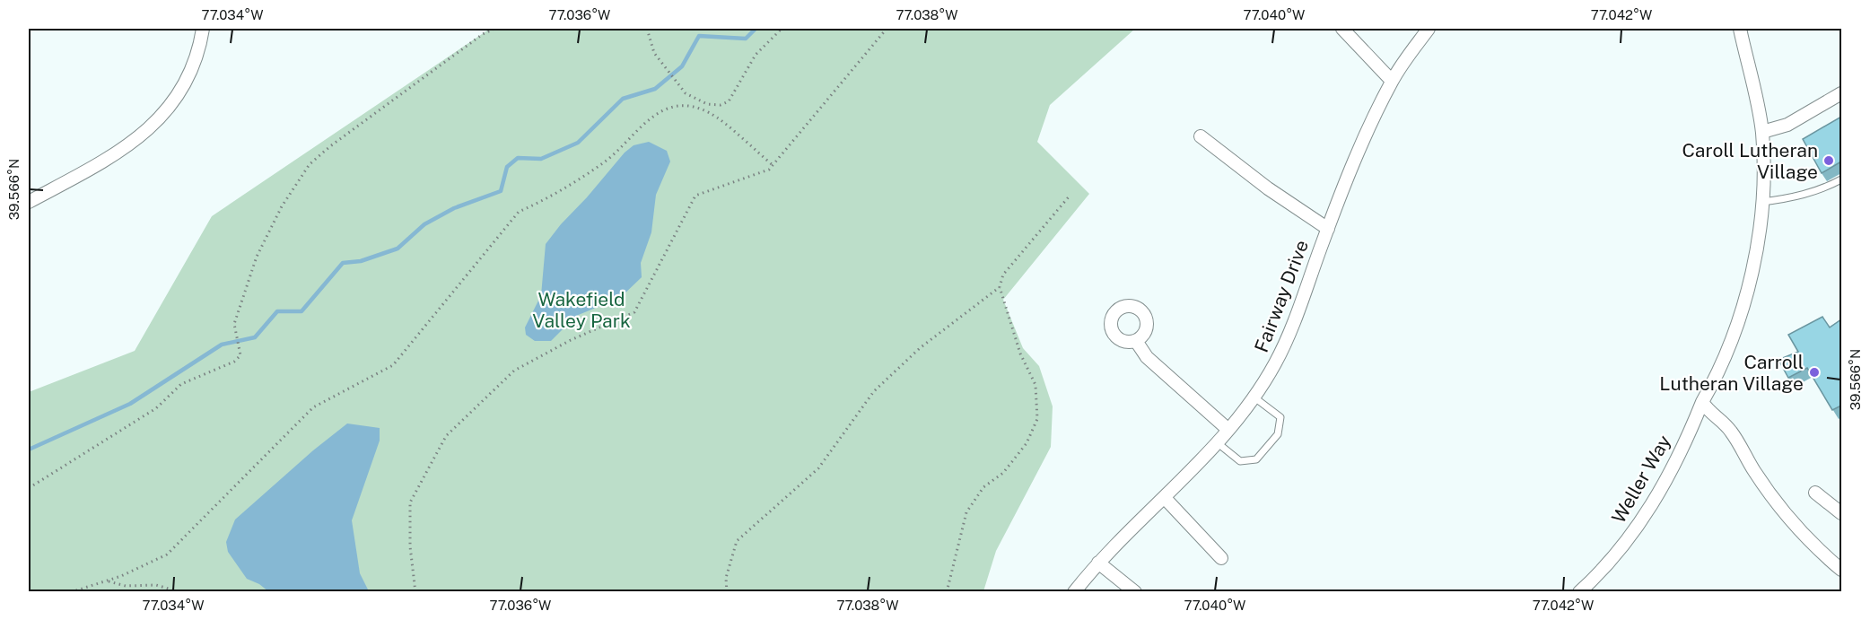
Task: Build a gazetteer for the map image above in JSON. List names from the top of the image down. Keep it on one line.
{"streets":{"street":["Fairway Drive","Weller Way"]},"parks":["Wakefield Valley Park"],"places":["Caroll Lutheran Village","Carroll Lutheran Village"],"coordinates":["77.034°W","77.036°W","77.038°W","77.040°W","77.042°W","39.566°N"]}
